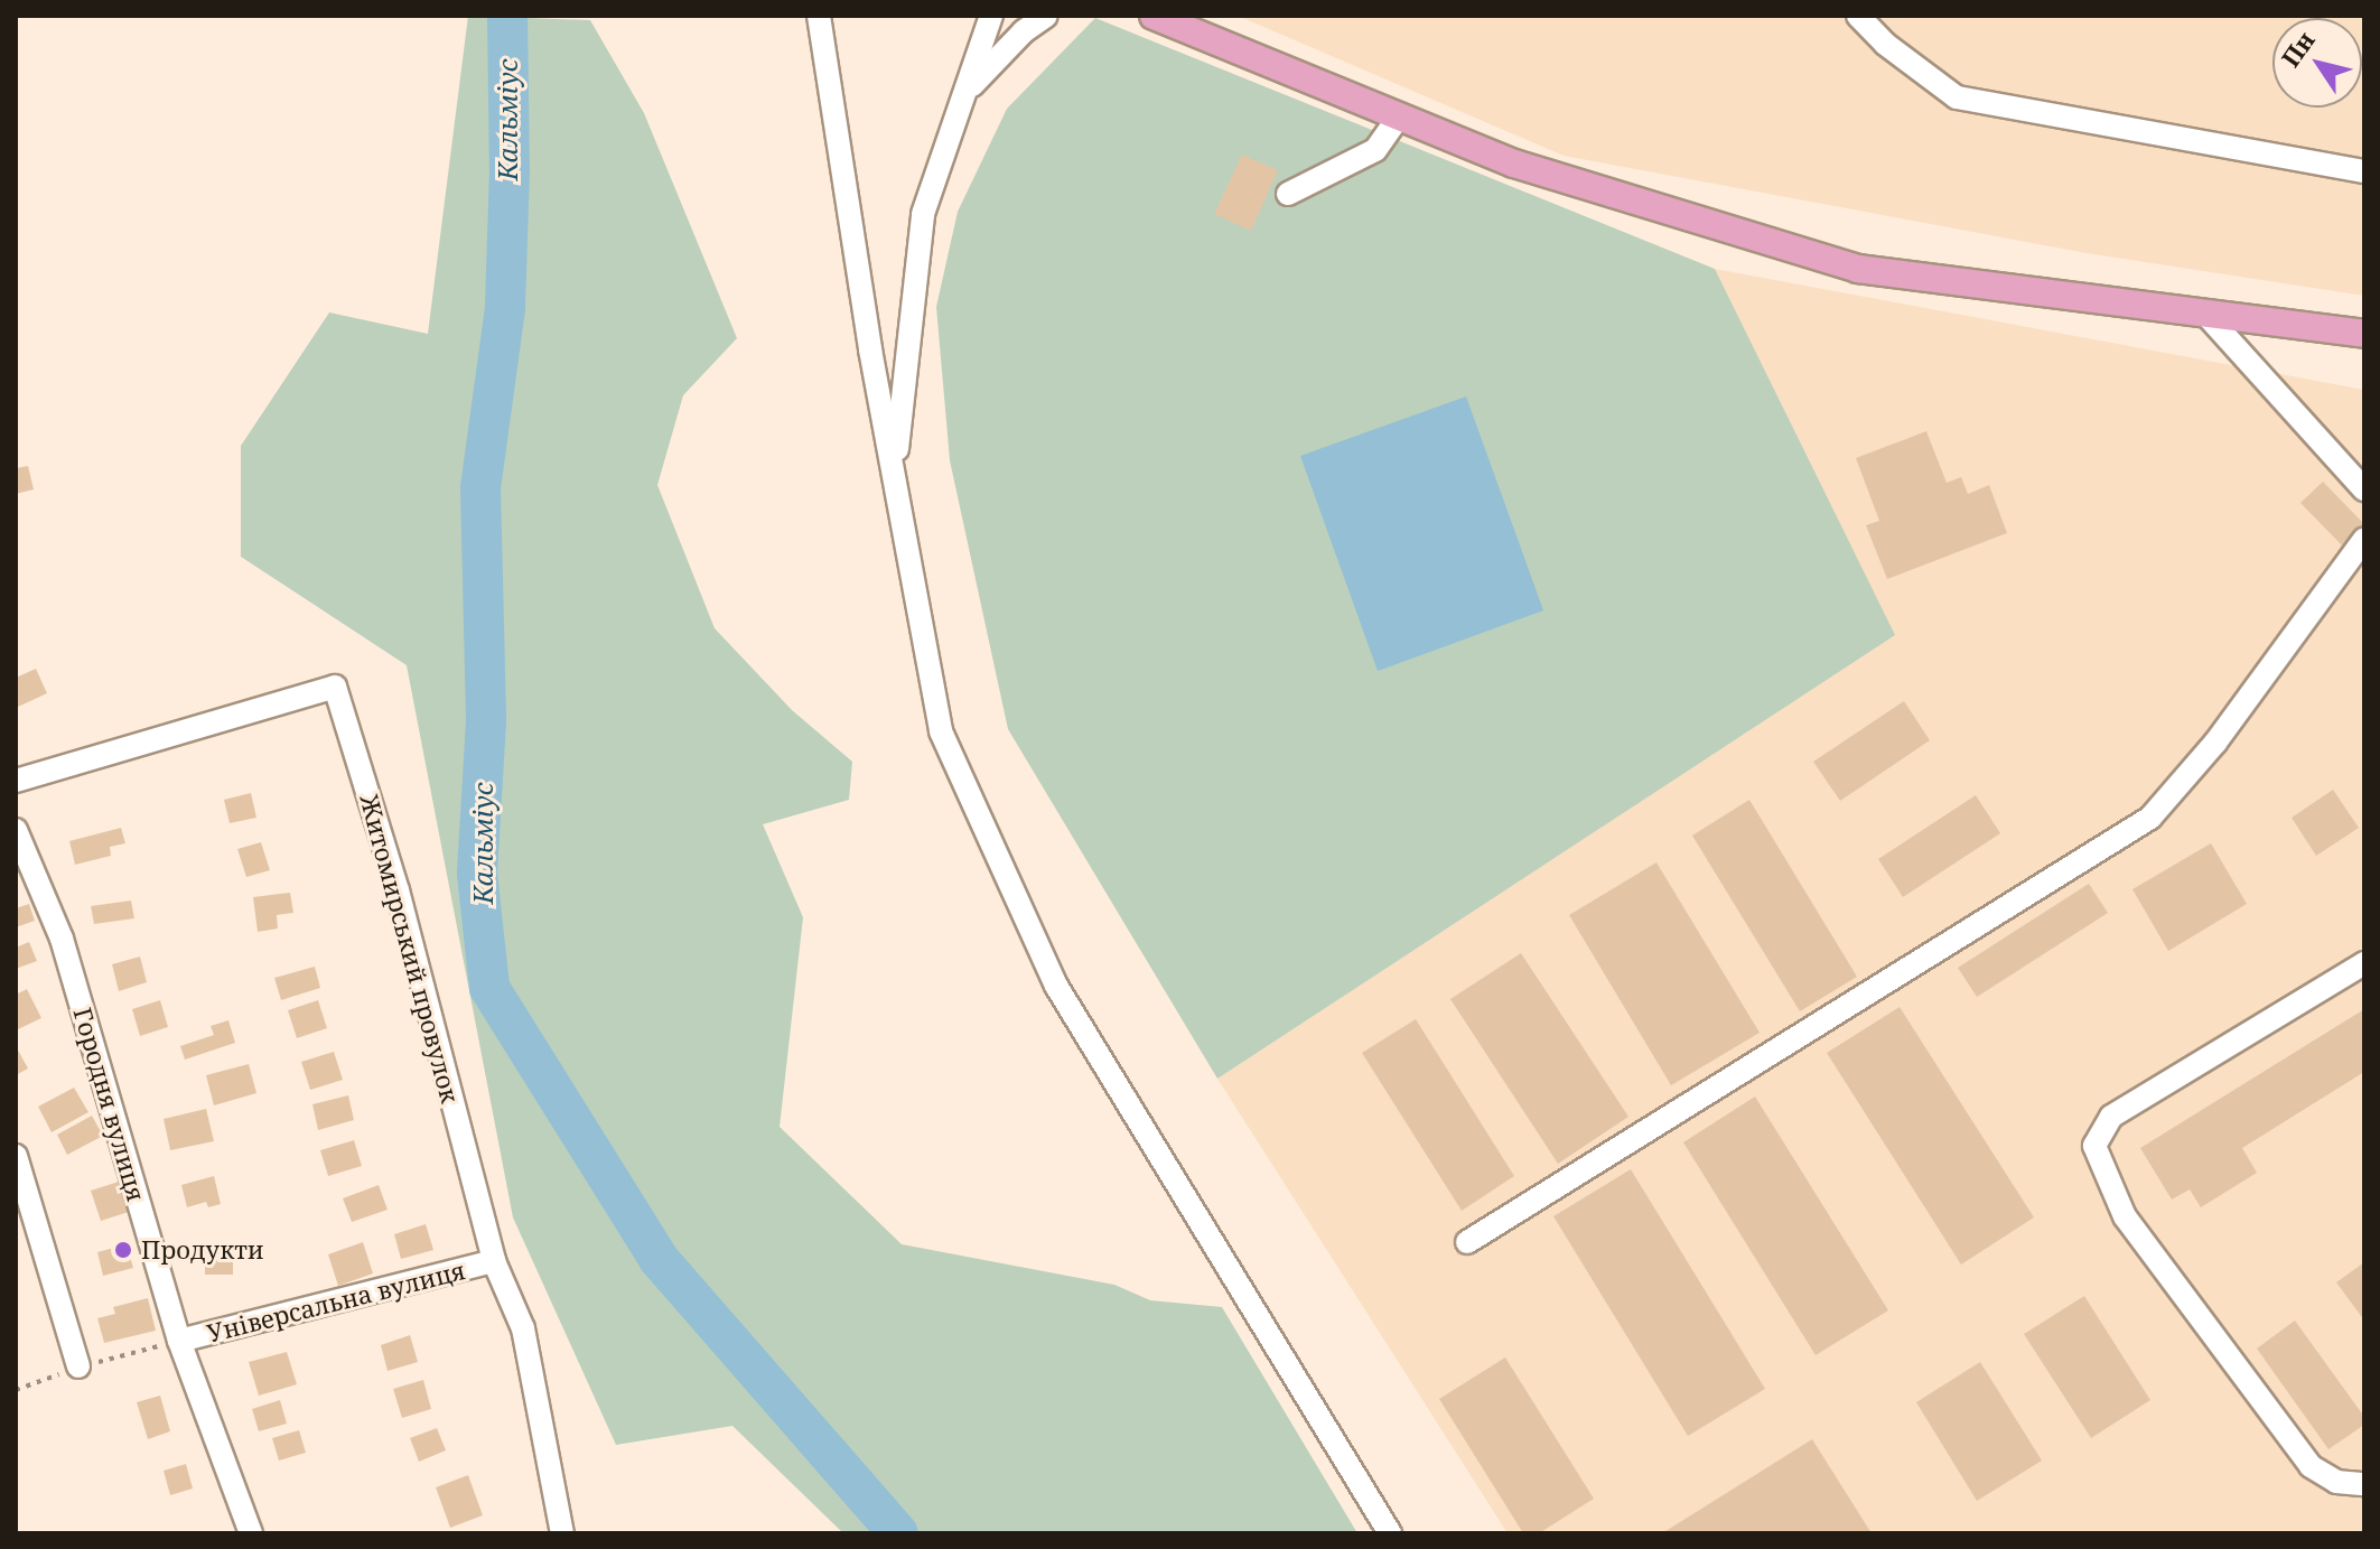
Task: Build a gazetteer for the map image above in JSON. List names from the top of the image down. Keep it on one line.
{"streets":{"street":["Житомирський провулок","Городня вулиця","Універсальна вулиця"]},"crossings":[["Житомирський провулок","Універсальна вулиця"],["Городня вулиця","Універсальна вулиця"]],"water":["Кальміус"],"places":["Продукти"],"north":"top left"}
